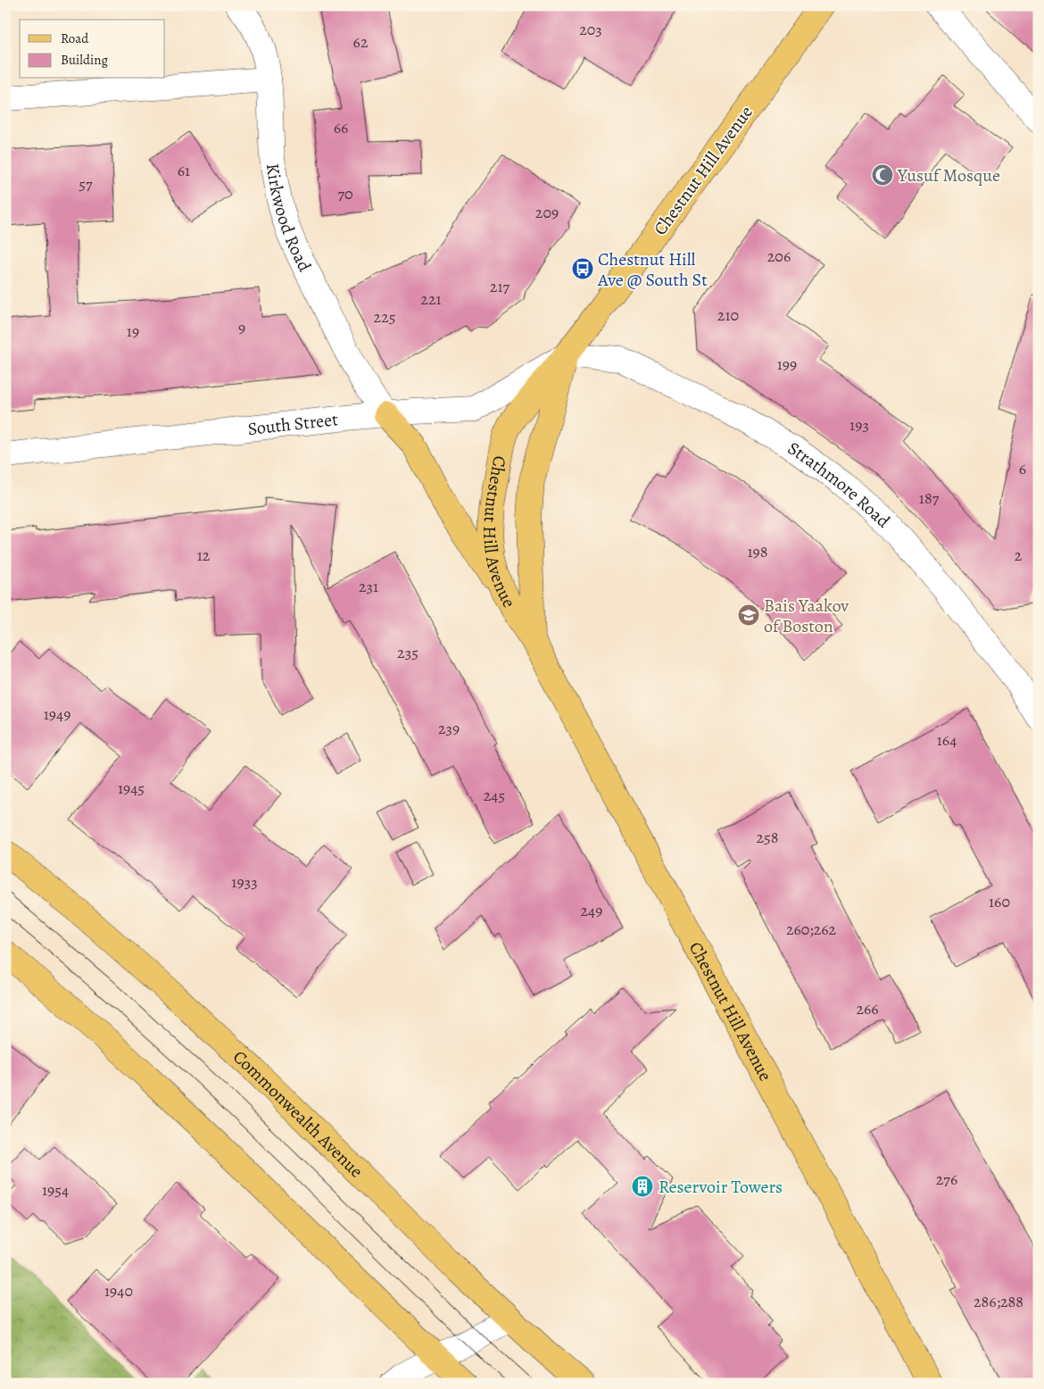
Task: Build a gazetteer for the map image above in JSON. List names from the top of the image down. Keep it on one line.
{"streets":{"main road":["Chestnut Hill Avenue","Commonwealth Avenue"],"street":["Kirkwood Road","South Street","Strathmore Road"]},"crossings":[["Chestnut Hill Avenue","South Street"],["Chestnut Hill Avenue","Strathmore Road"],["Kirkwood Road","South Street"],["South Street","Strathmore Road"]],"places":{"mosque":["Yusuf Mosque"],"bus stop":["Chestnut Hill Ave @ South St"],"school or university":["Bais Yaakov of Boston"],"building":["Reservoir Towers"]},"house_numbers":["203","62","66","61","57","70","209","206","217","221","210","225","9","19","199","193","6","187","198","12","2","231","235","1949","239","164","1945","245","258","1933","160","249","260;262","266","276","1954","1940","286;288"],"legend":["Road","Building"]}
